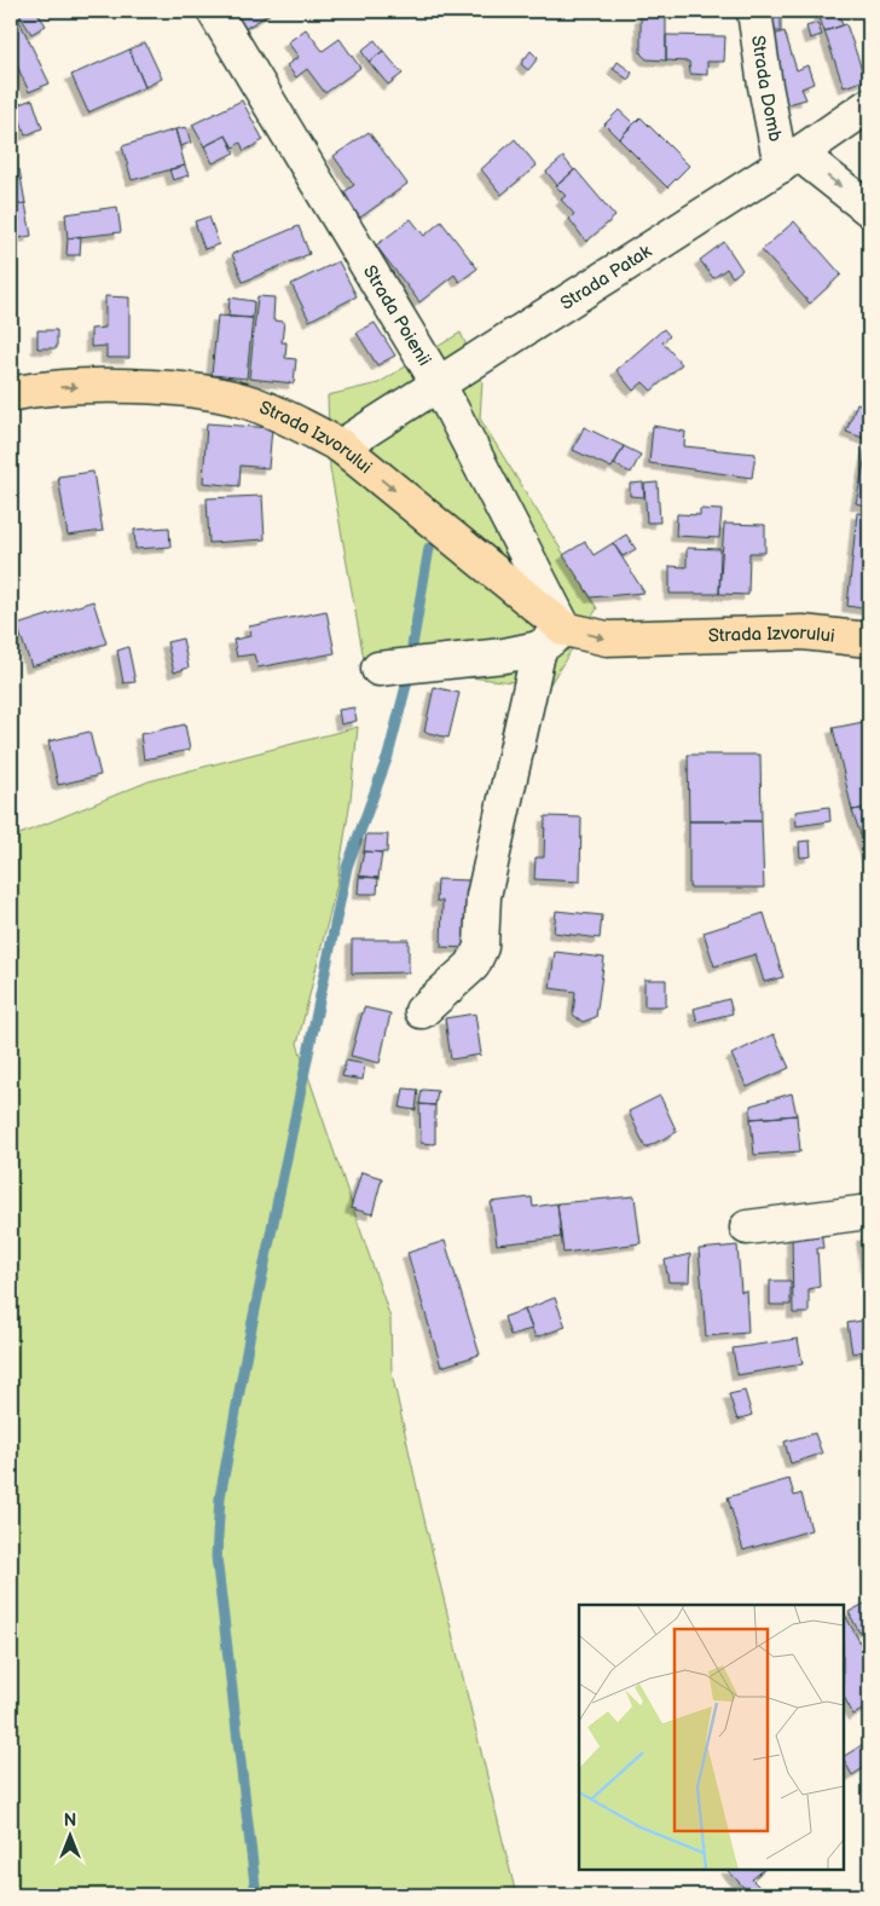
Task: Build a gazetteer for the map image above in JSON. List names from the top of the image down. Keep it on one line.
{"streets":{"main road":["Strada Izvorului"],"street":["Strada Domb","Strada Patak","Strada Poienii"]},"crossings":[["Strada Domb","Strada Patak"],["Strada Patak","Strada Poienii"],["Strada Patak","Strada Izvorului"],["Strada Poienii","Strada Izvorului"]],"one_way":["Strada Domb","Strada Izvorului"],"north":"top"}
